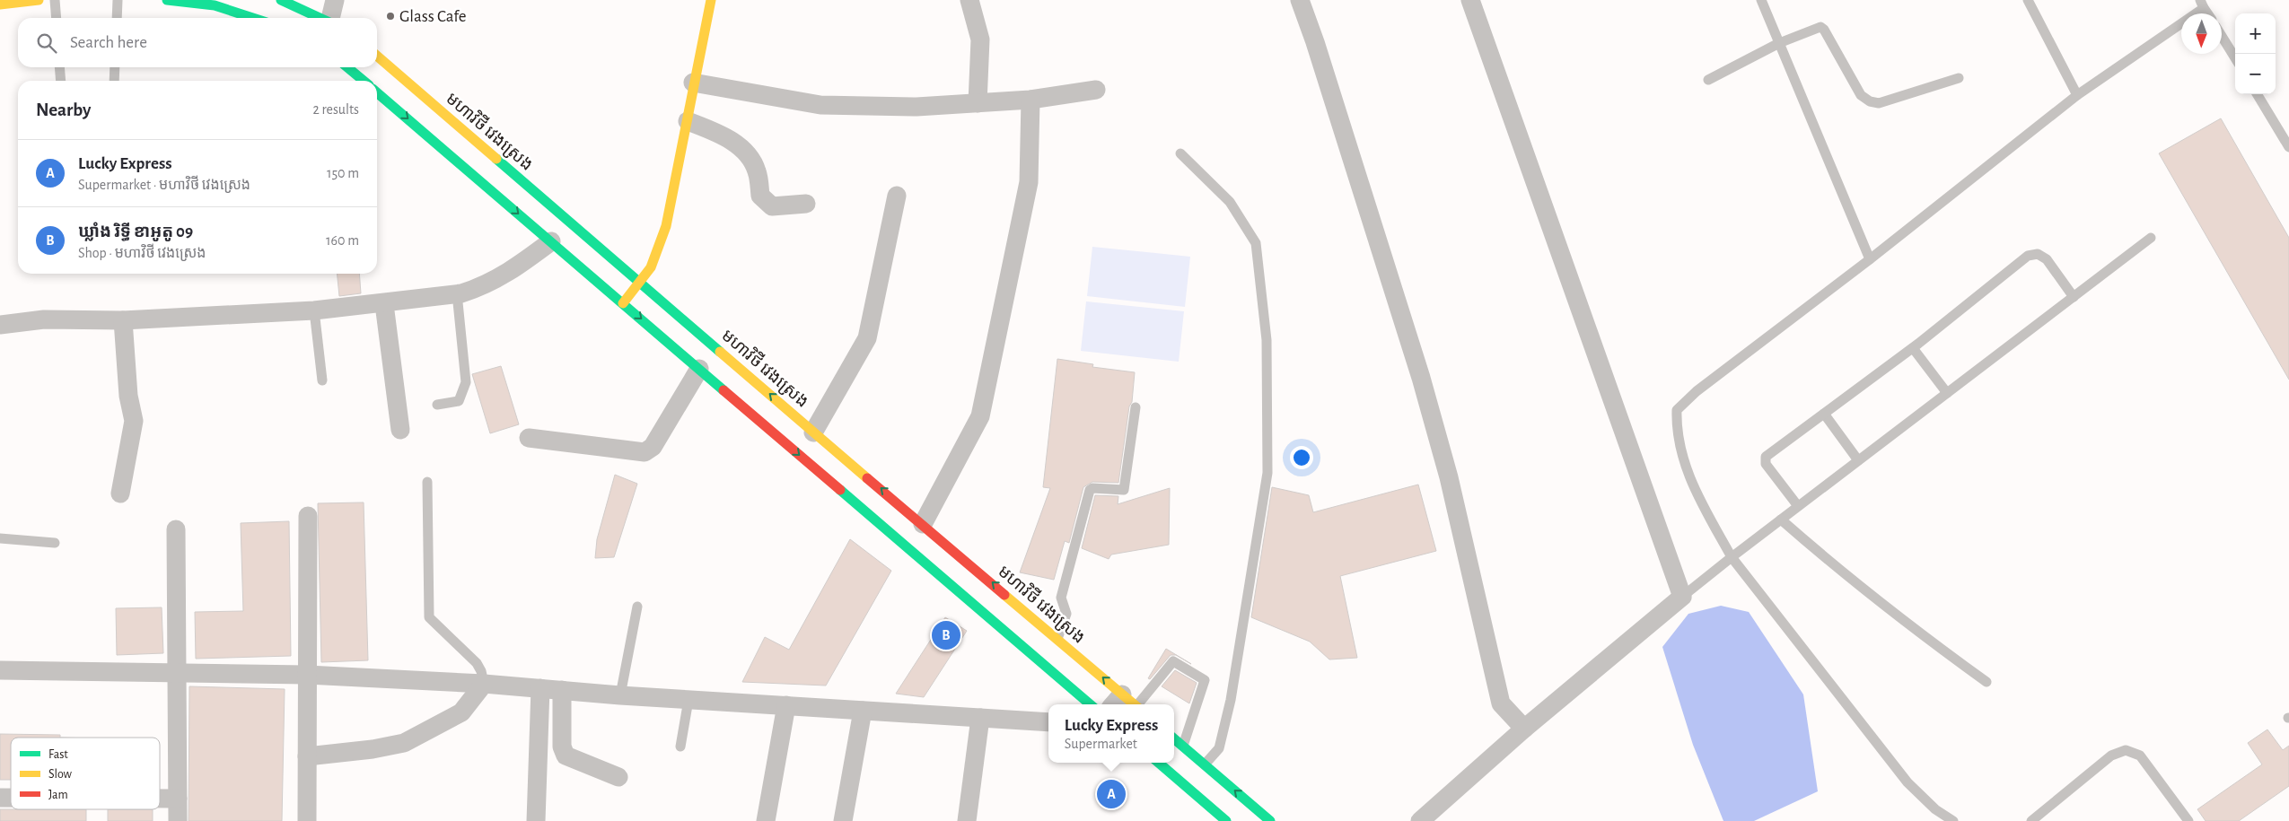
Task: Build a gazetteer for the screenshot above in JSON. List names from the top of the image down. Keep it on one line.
{"streets":{"main road":["មហាវិថី វេងស្រេង"]},"places":["Glass Cafe"],"legend":["Fast","Slow","Jam"],"north":"bottom","page":{"map_buttons":["+","−"],"search":"Search here","heading":["Nearby","2 results"],"list":[{"mark":"A","name":"Lucky Express","note":"Supermarket · មហាវិថី វេងស្រេង","value":"150 m"},{"mark":"B","name":"ឃ្លាំង រិទ្ធី ខាអូតូ 09","note":"Shop · មហាវិថី វេងស្រេង","value":"160 m"}],"pins":["B","A"],"popup":["Lucky Express","Supermarket"]}}
